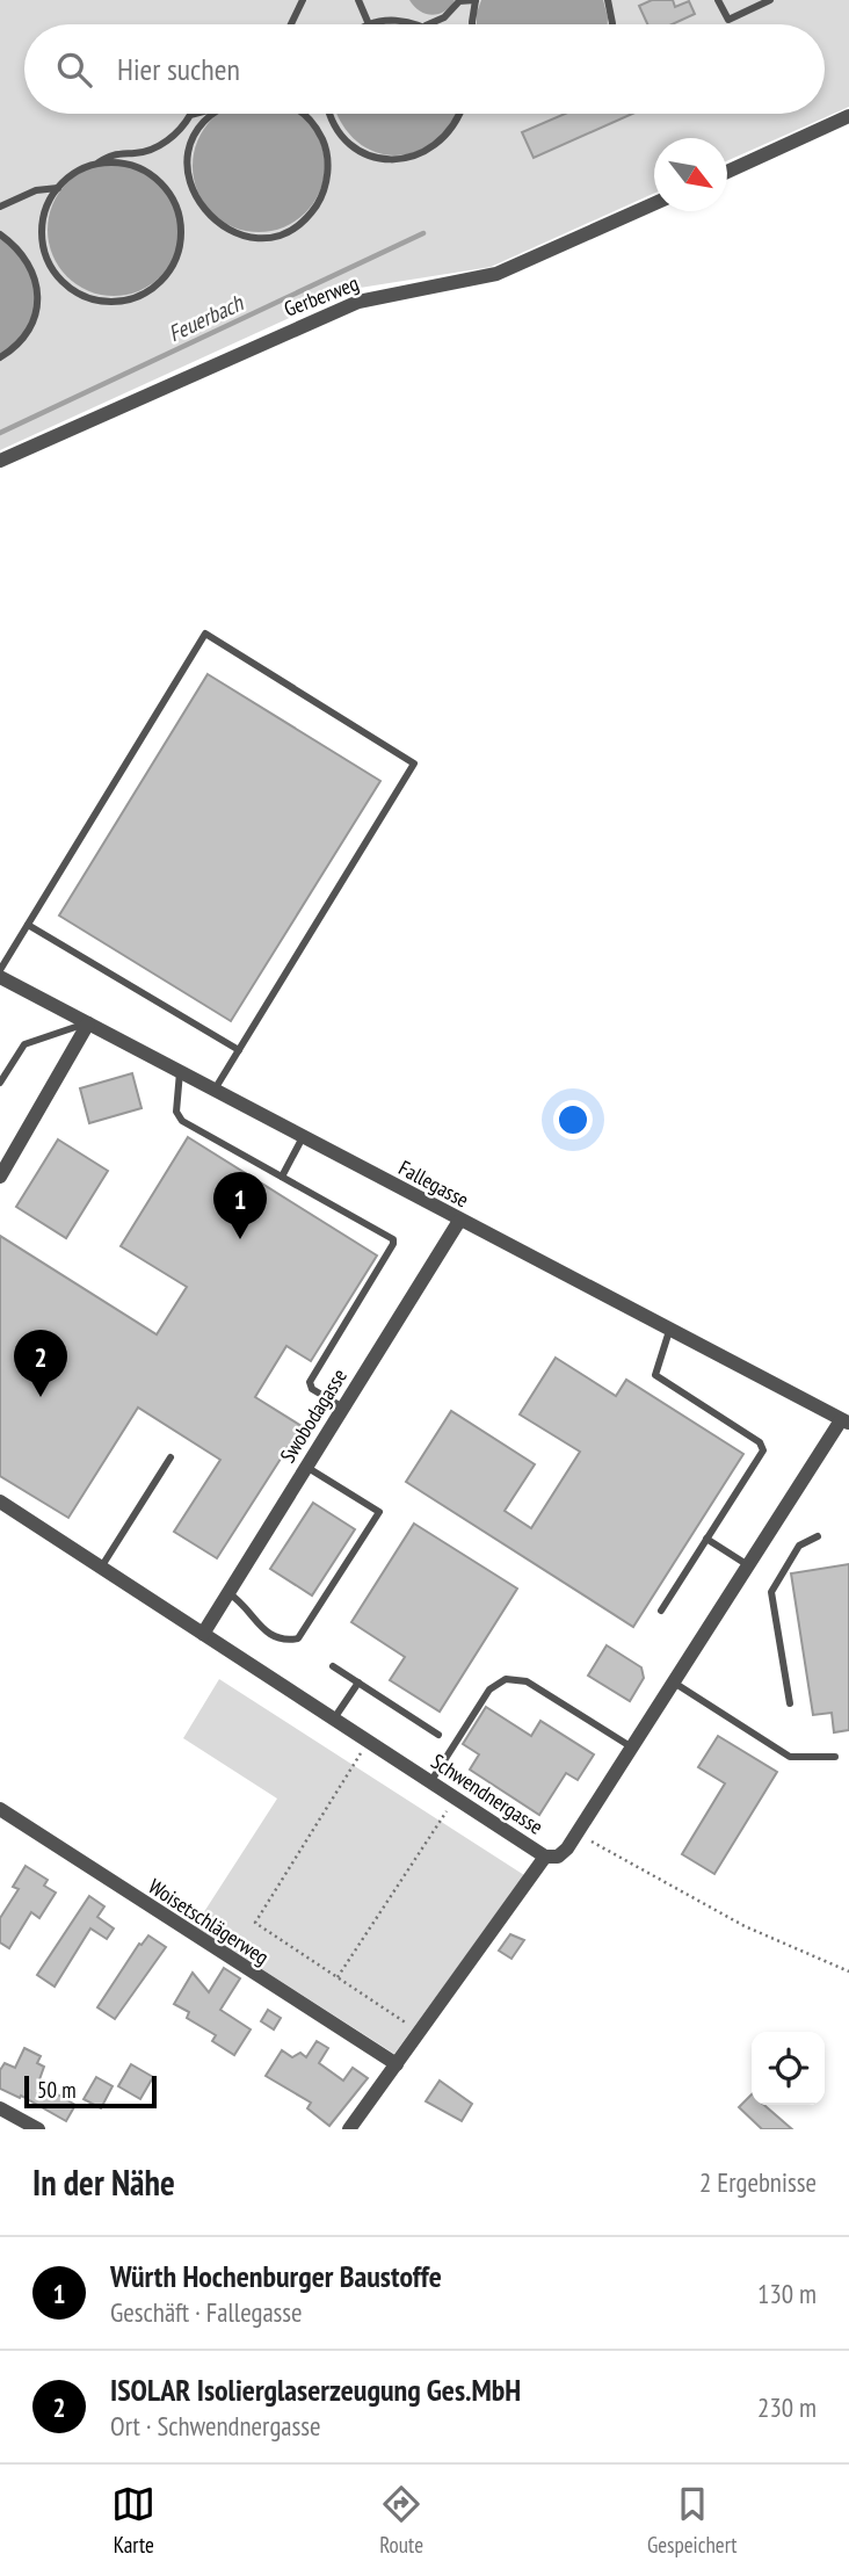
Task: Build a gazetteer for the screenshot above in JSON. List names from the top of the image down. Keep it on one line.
{"streets":{"street":["Gerberweg","Fallegasse","Swobodagasse","Schwendnergasse","Woisetschlägerweg"]},"crossings":[["Fallegasse","Swobodagasse"],["Fallegasse","Schwendnergasse"],["Swobodagasse","Schwendnergasse"]],"water":["Feuerbach"],"scale_bar":"50 m","north":"bottom right","page":{"search":"Hier suchen","pins":["1","2"],"scale":"50 m","heading":["In der Nähe","2 Ergebnisse"],"list":[{"mark":"1","name":"Würth Hochenburger Baustoffe","note":"Geschäft · Fallegasse","value":"130 m"},{"mark":"2","name":"ISOLAR Isolierglaserzeugung Ges.MbH","note":"Ort · Schwendnergasse","value":"230 m"}],"nav":["Karte","Route","Gespeichert"]}}
